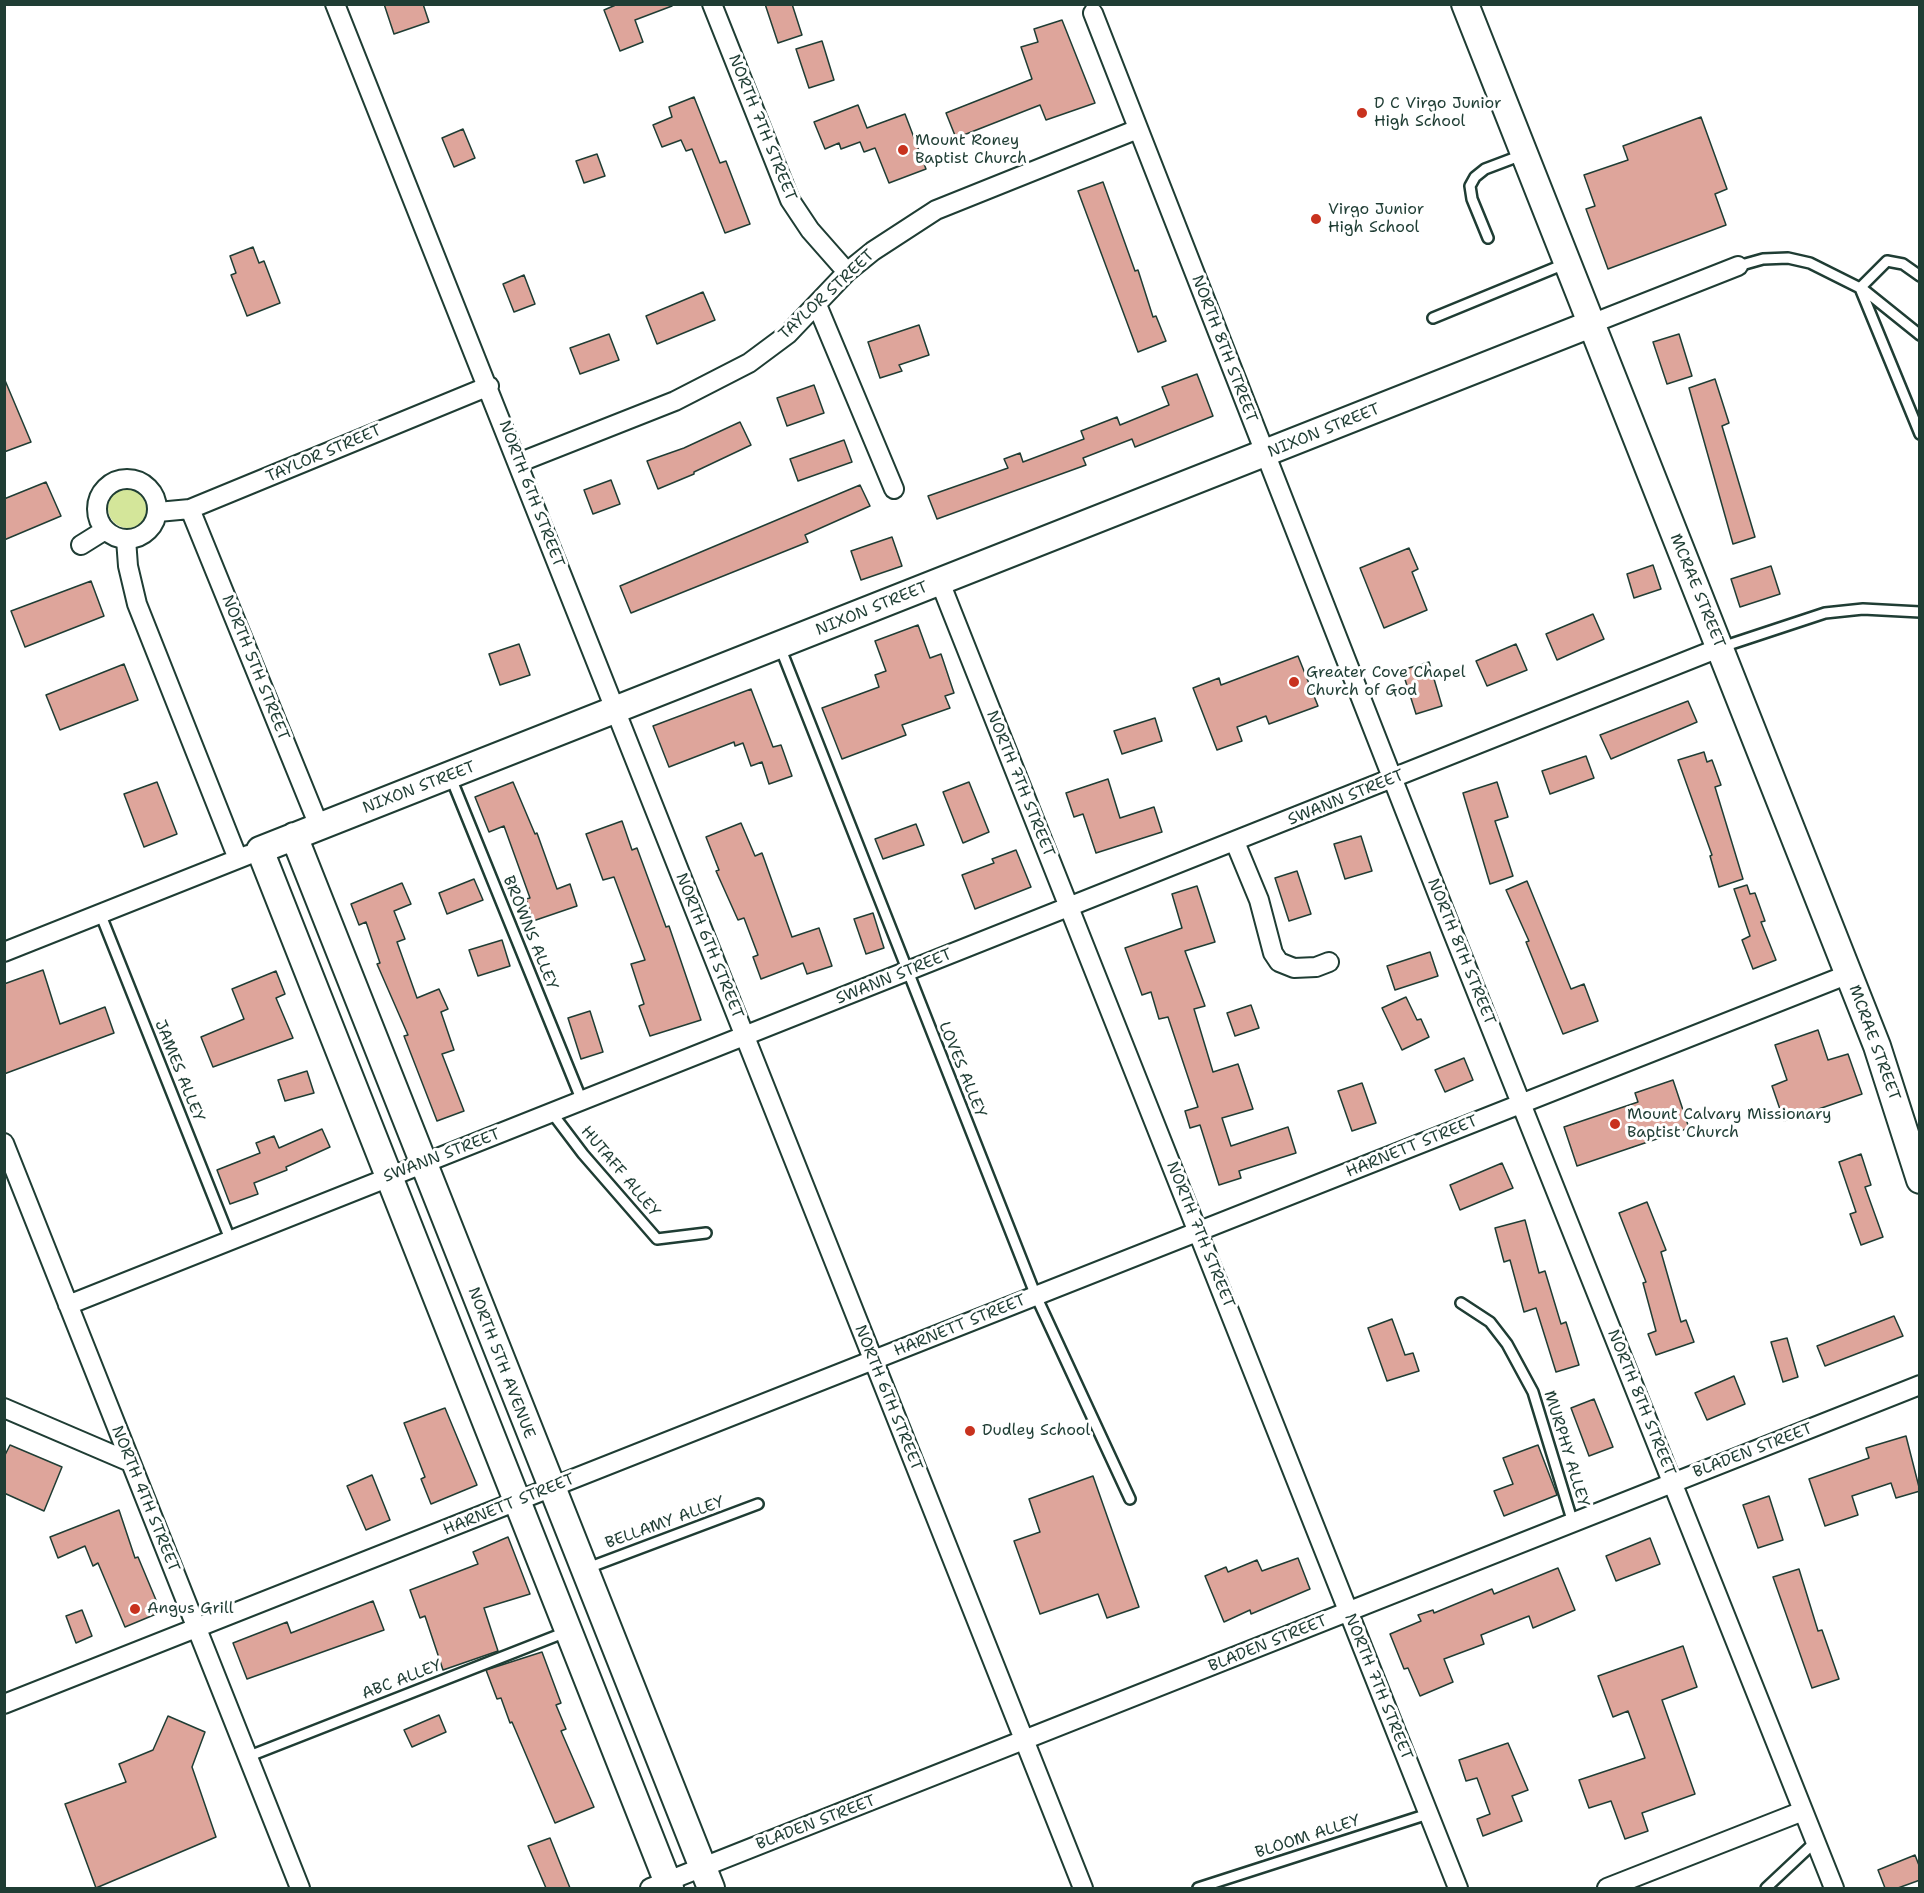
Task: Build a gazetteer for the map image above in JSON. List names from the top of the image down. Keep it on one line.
{"streets":{"street":["NORTH 7TH STREET","TAYLOR STREET","NORTH 8TH STREET","NIXON STREET","NORTH 6TH STREET","MCRAE STREET","NORTH 5TH STREET","SWANN STREET","HARNETT STREET","NORTH 5TH AVENUE","BLADEN STREET","NORTH 4TH STREET"],"lane":["BROWNS ALLEY","LOVES ALLEY","JAMES ALLEY","HUTAFF ALLEY","MURPHY ALLEY","BELLAMY ALLEY","ABC ALLEY","BLOOM ALLEY"]},"crossings":[["NORTH 7TH STREET","TAYLOR STREET"],["NORTH 7TH STREET","NIXON STREET"],["NORTH 7TH STREET","SWANN STREET"],["NORTH 7TH STREET","HARNETT STREET"],["NORTH 7TH STREET","BLADEN STREET"],["NORTH 7TH STREET","BLOOM ALLEY"],["TAYLOR STREET","NORTH 8TH STREET"],["TAYLOR STREET","NORTH 6TH STREET"],["TAYLOR STREET","NORTH 5TH STREET"],["NORTH 8TH STREET","NIXON STREET"],["NORTH 8TH STREET","SWANN STREET"],["NORTH 8TH STREET","HARNETT STREET"],["NORTH 8TH STREET","BLADEN STREET"],["NIXON STREET","NORTH 6TH STREET"],["NIXON STREET","MCRAE STREET"],["NIXON STREET","NORTH 5TH STREET"],["NIXON STREET","BROWNS ALLEY"],["NIXON STREET","LOVES ALLEY"],["NIXON STREET","JAMES ALLEY"],["NIXON STREET","NORTH 5TH AVENUE"],["NORTH 6TH STREET","SWANN STREET"],["NORTH 6TH STREET","HARNETT STREET"],["NORTH 6TH STREET","BLADEN STREET"],["MCRAE STREET","SWANN STREET"],["MCRAE STREET","HARNETT STREET"],["SWANN STREET","BROWNS ALLEY"],["SWANN STREET","LOVES ALLEY"],["SWANN STREET","JAMES ALLEY"],["SWANN STREET","HUTAFF ALLEY"],["SWANN STREET","NORTH 5TH AVENUE"],["SWANN STREET","NORTH 4TH STREET"],["LOVES ALLEY","HARNETT STREET"],["HARNETT STREET","NORTH 5TH AVENUE"],["HARNETT STREET","NORTH 4TH STREET"],["NORTH 5TH AVENUE","BLADEN STREET"],["NORTH 5TH AVENUE","BELLAMY ALLEY"],["MURPHY ALLEY","BLADEN STREET"],["NORTH 4TH STREET","ABC ALLEY"]],"places":["D C Virgo Junior High School","Mount Roney Baptist Church","Virgo Junior High School","Greater Cove Chapel Church of God","Mount Calvary Missionary Baptist Church","Dudley School","Angus Grill"]}
